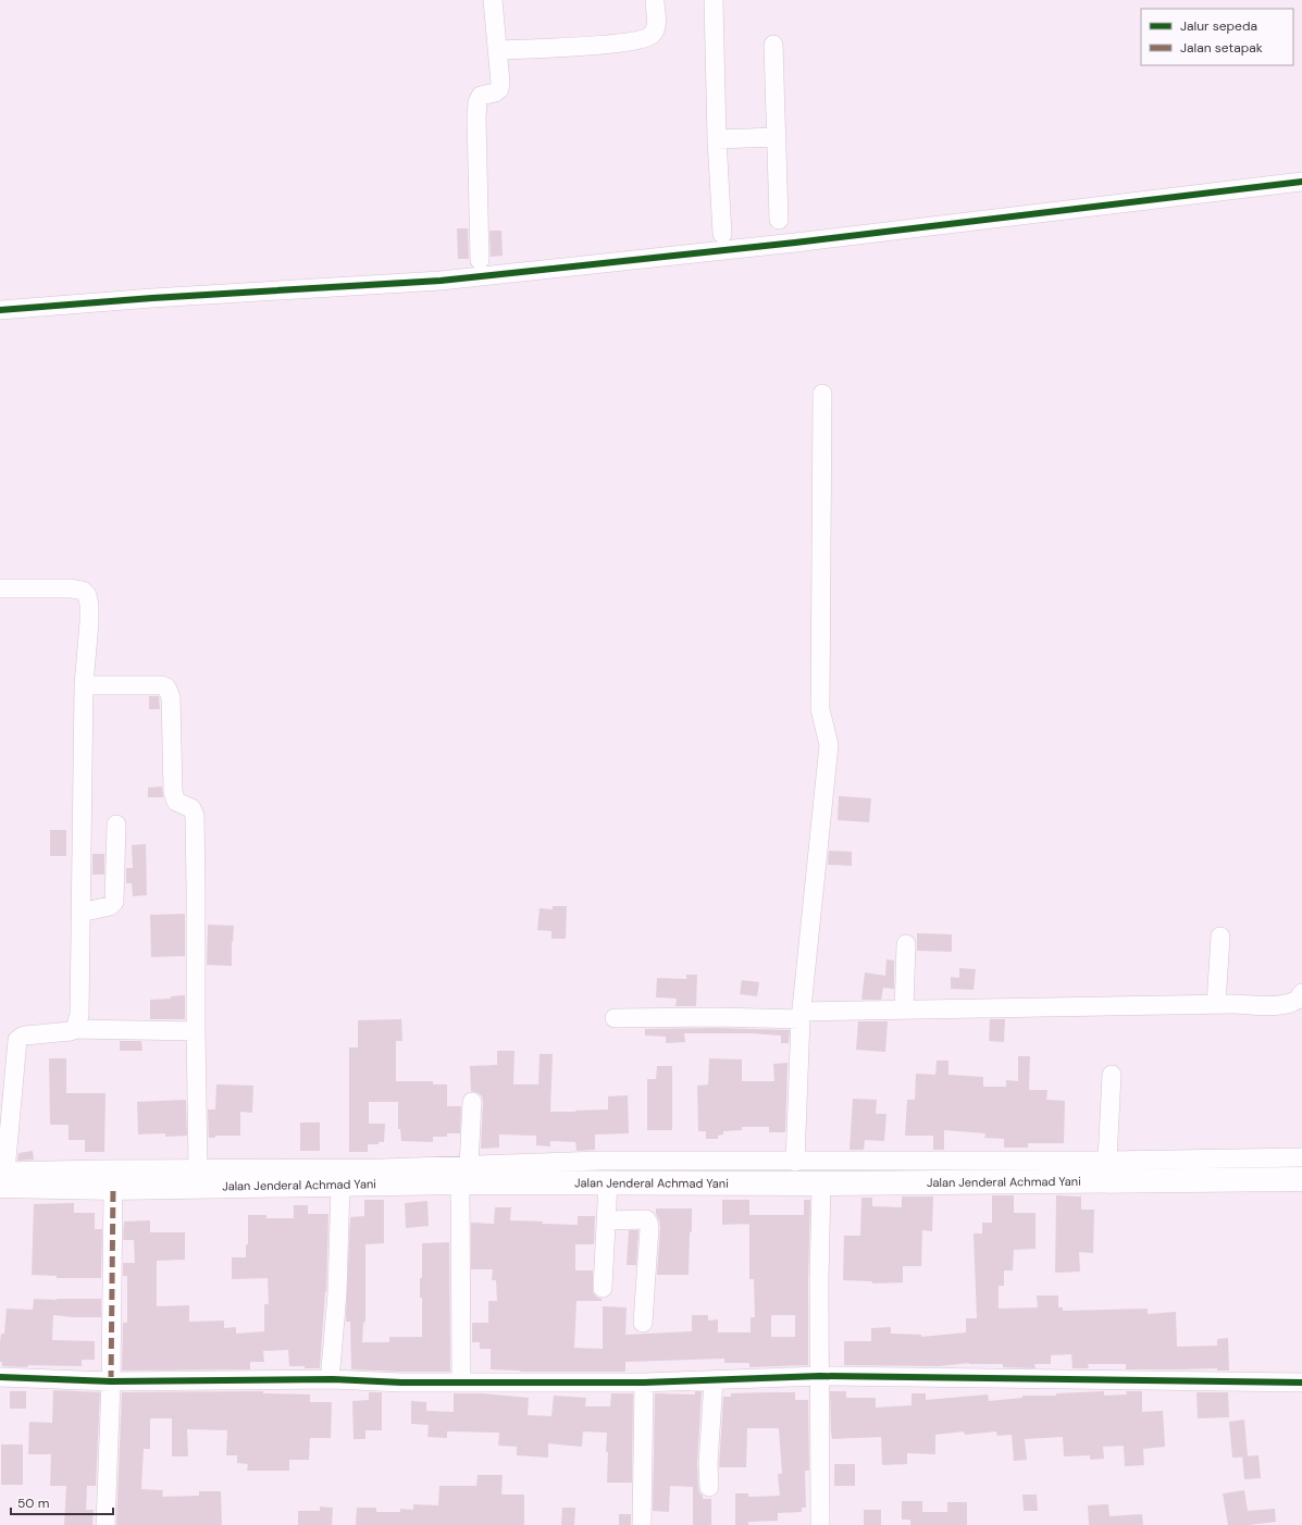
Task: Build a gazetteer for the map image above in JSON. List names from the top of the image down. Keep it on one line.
{"streets":{"main road":["Jalan Jenderal Achmad Yani"]},"legend":["Jalur sepeda","Jalan setapak"],"scale_bar":"50 m"}
